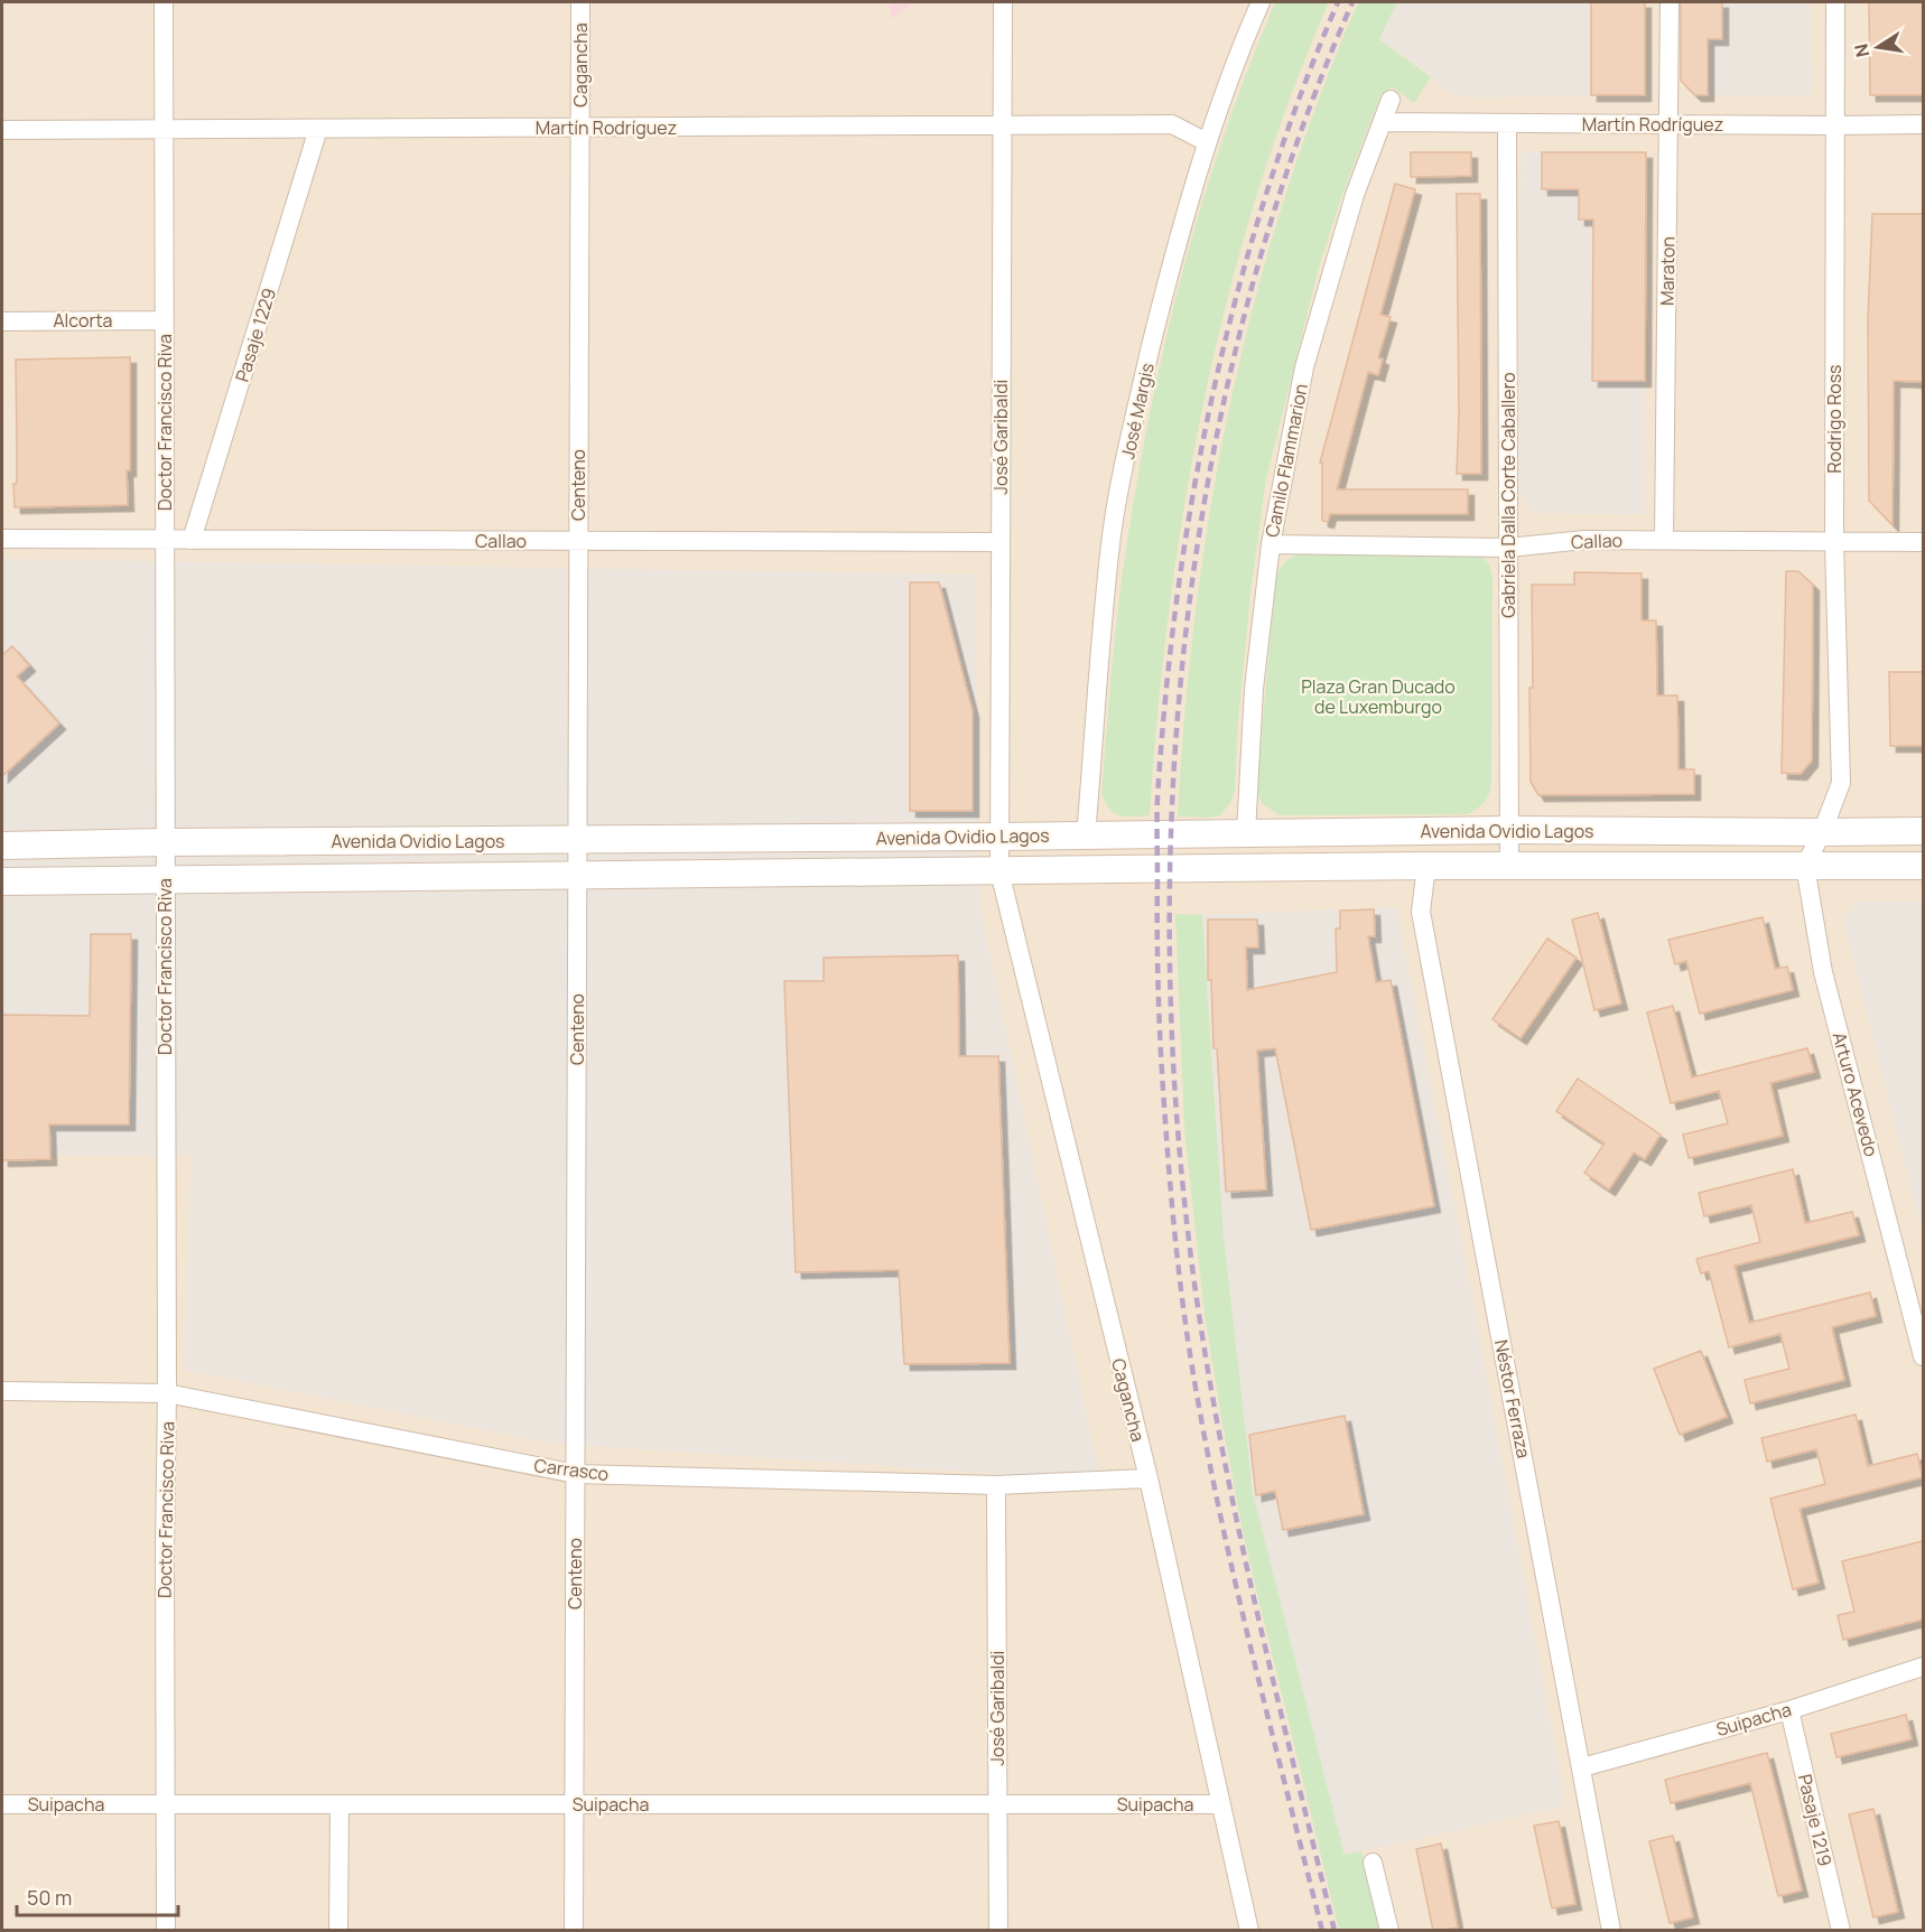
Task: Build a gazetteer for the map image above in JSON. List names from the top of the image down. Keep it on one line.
{"streets":{"main road":["Avenida Ovidio Lagos"],"street":["Cagancha","Martín Rodríguez","Maraton","Alcorta","Pasaje 1229","José Margis","Rodrigo Ross","Doctor Francisco Riva","José Garibaldi","Camilo Flammarion","Centeno","Gabriela Dalla Corte Caballero","Callao","Arturo Acevedo","Néstor Ferraza","Carrasco","Suipacha","Pasaje 1219"]},"crossings":[["Cagancha","Martín Rodríguez"],["Cagancha","José Garibaldi"],["Cagancha","Centeno"],["Cagancha","Avenida Ovidio Lagos"],["Cagancha","Carrasco"],["Cagancha","Suipacha"],["Martín Rodríguez","Maraton"],["Martín Rodríguez","Pasaje 1229"],["Martín Rodríguez","José Margis"],["Martín Rodríguez","Rodrigo Ross"],["Martín Rodríguez","Doctor Francisco Riva"],["Martín Rodríguez","José Garibaldi"],["Martín Rodríguez","Camilo Flammarion"],["Martín Rodríguez","Centeno"],["Martín Rodríguez","Gabriela Dalla Corte Caballero"],["Maraton","Callao"],["Alcorta","Doctor Francisco Riva"],["Pasaje 1229","Callao"],["José Margis","Avenida Ovidio Lagos"],["Rodrigo Ross","Callao"],["Rodrigo Ross","Avenida Ovidio Lagos"],["Doctor Francisco Riva","Callao"],["Doctor Francisco Riva","Avenida Ovidio Lagos"],["Doctor Francisco Riva","Carrasco"],["Doctor Francisco Riva","Suipacha"],["José Garibaldi","Callao"],["José Garibaldi","Avenida Ovidio Lagos"],["José Garibaldi","Carrasco"],["José Garibaldi","Suipacha"],["Camilo Flammarion","Callao"],["Camilo Flammarion","Avenida Ovidio Lagos"],["Centeno","Callao"],["Centeno","Avenida Ovidio Lagos"],["Centeno","Carrasco"],["Centeno","Suipacha"],["Gabriela Dalla Corte Caballero","Callao"],["Gabriela Dalla Corte Caballero","Avenida Ovidio Lagos"],["Avenida Ovidio Lagos","Arturo Acevedo"],["Avenida Ovidio Lagos","Néstor Ferraza"],["Néstor Ferraza","Suipacha"],["Suipacha","Pasaje 1219"]],"parks":["Plaza Gran Ducado de Luxemburgo"],"scale_bar":"50 m","north":"left"}
